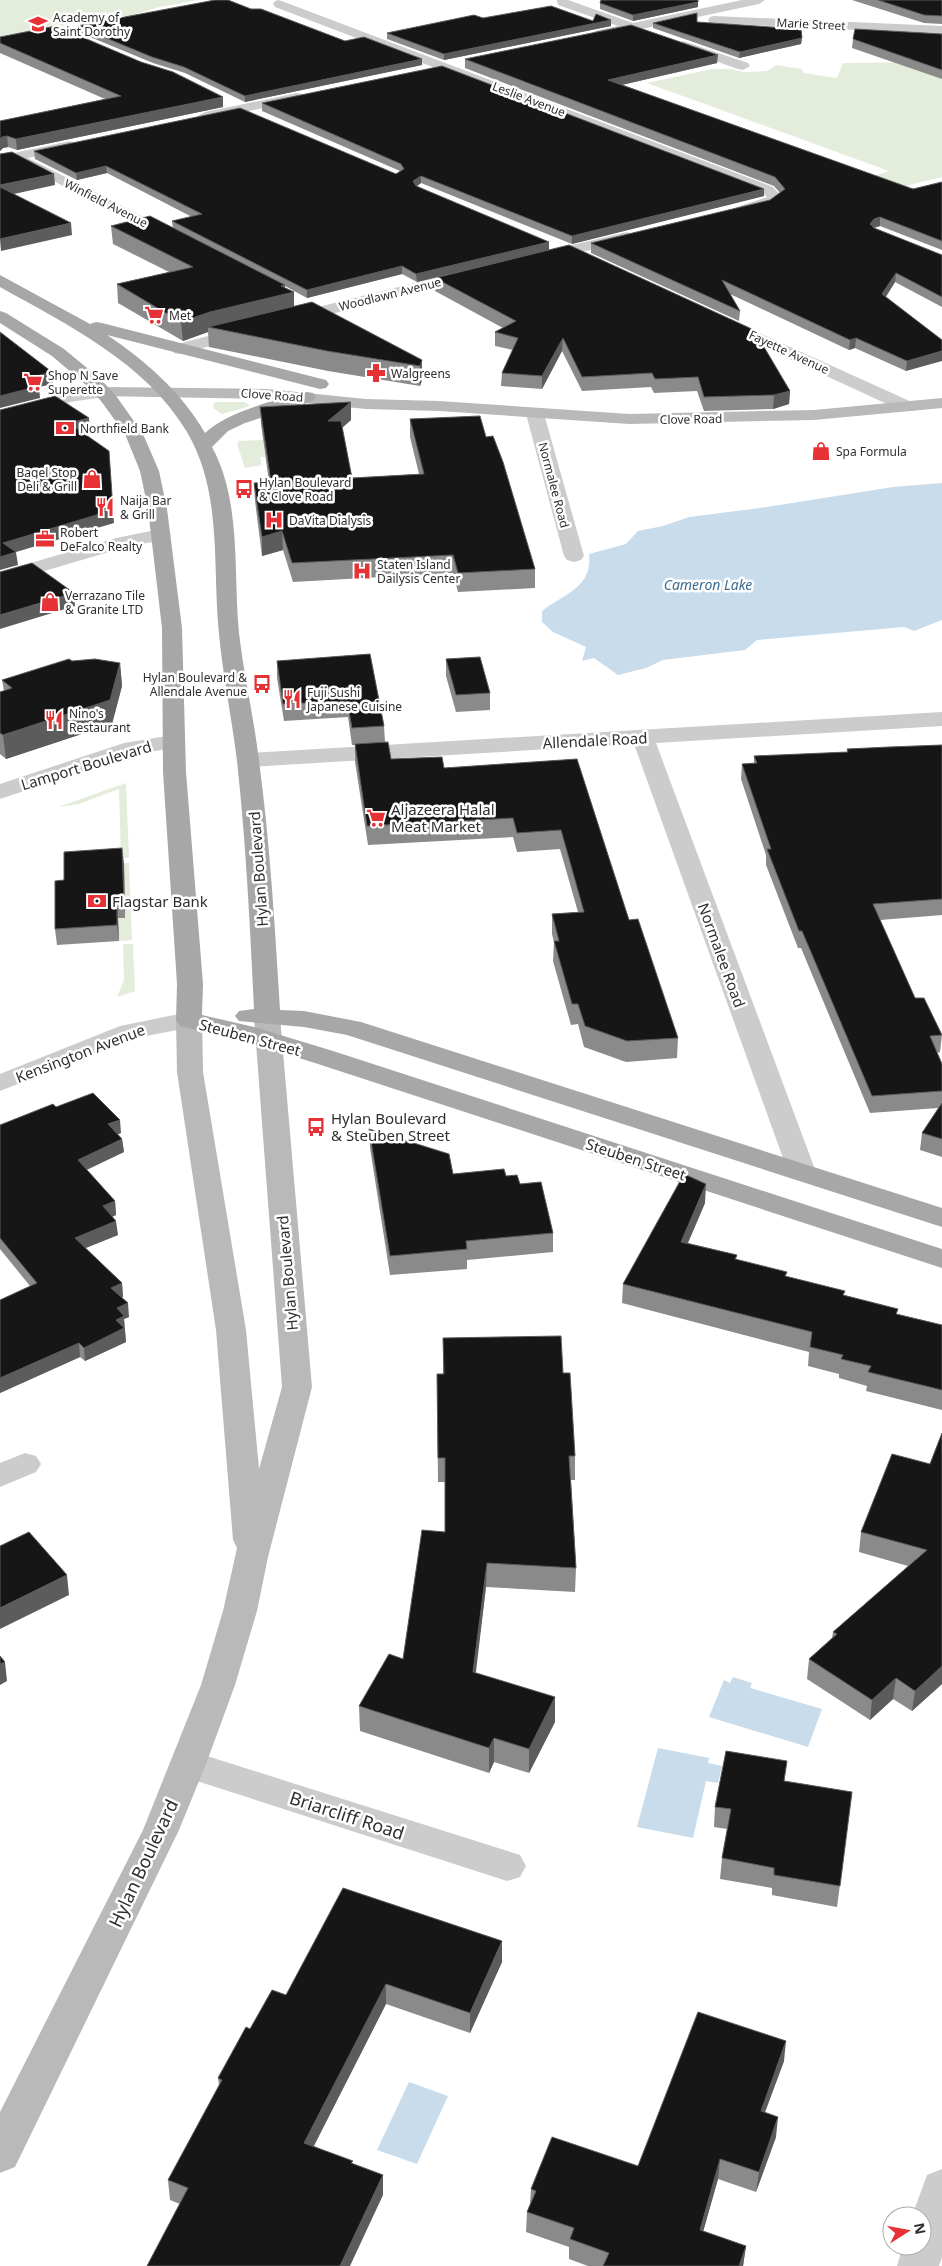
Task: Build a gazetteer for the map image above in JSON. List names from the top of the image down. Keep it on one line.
{"streets":{"main road":["Hylan Boulevard","Steuben Street"],"street":["Marie Street","Leslie Avenue","Winfield Avenue","Woodlawn Avenue","Fayette Avenue","Clove Road","Normalee Road","Allendale Road","Lamport Boulevard","Kensington Avenue","Briarcliff Road"]},"crossings":[["Fayette Avenue","Clove Road"],["Clove Road","Normalee Road"],["Clove Road","Hylan Boulevard"],["Normalee Road","Allendale Road"],["Normalee Road","Steuben Street"],["Allendale Road","Hylan Boulevard"],["Lamport Boulevard","Hylan Boulevard"],["Hylan Boulevard","Steuben Street"],["Hylan Boulevard","Kensington Avenue"],["Hylan Boulevard","Briarcliff Road"],["Steuben Street","Kensington Avenue"]],"water":["Cameron Lake"],"places":{"school or university":["Academy of Saint Dorothy"],"supermarket":["Met","Shop N Save Superette","Aljazeera Halal Meat Market"],"pharmacy":["Walgreens"],"bank":["Northfield Bank","Flagstar Bank"],"shop":["Spa Formula","Bagel Stop Deli & Grill","Verrazano Tile & Granite LTD"],"bus stop":["Hylan Boulevard & Clove Road","Hylan Boulevard & Allendale Avenue","Hylan Boulevard & Steuben Street"],"restaurant":["Naija Bar & Grill","Fuji Sushi Japanese Cuisine","Nino's Restaurant"],"hospital":["DaVita Dialysis","Staten Island Dailysis Center"],"office":["Robert DeFalco Realty"]},"north":"right"}
